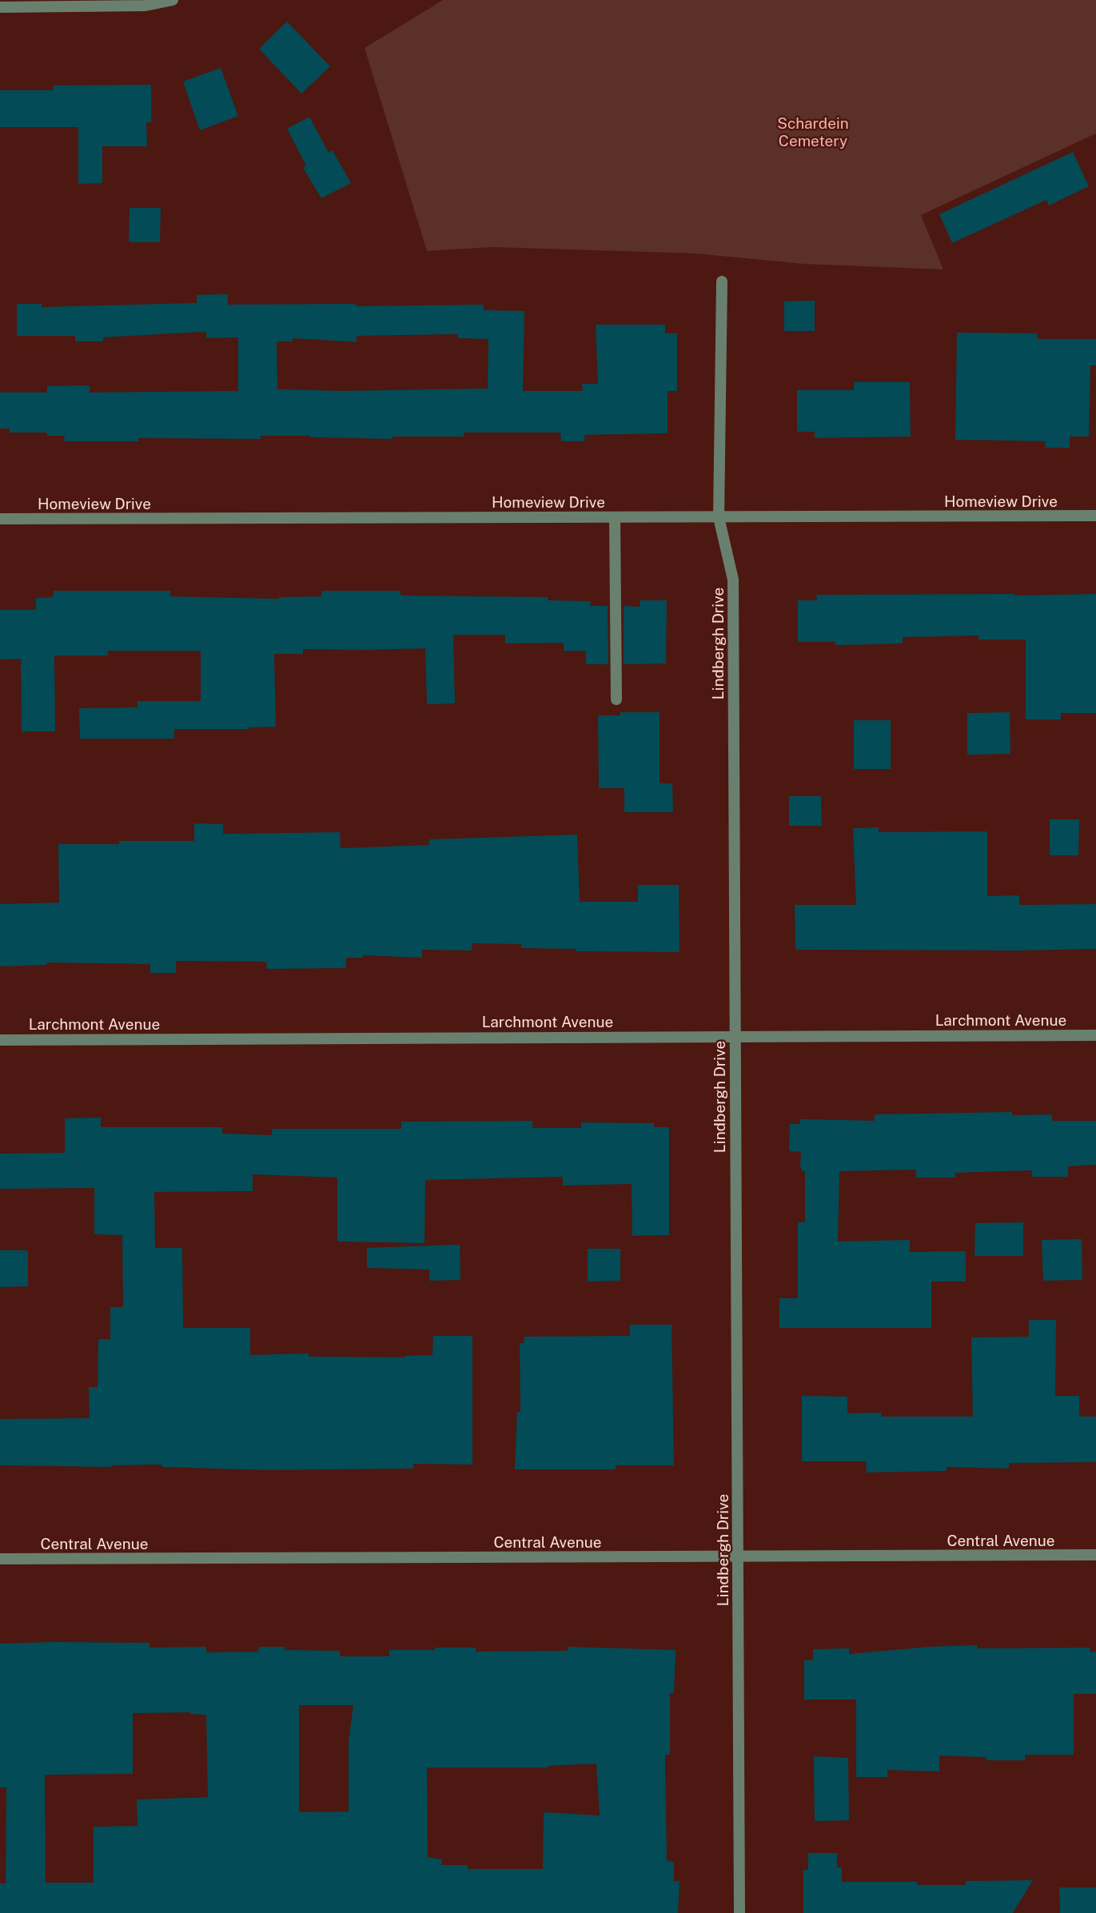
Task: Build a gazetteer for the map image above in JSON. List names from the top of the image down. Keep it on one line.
{"streets":{"street":["Homeview Drive","Lindbergh Drive","Larchmont Avenue","Central Avenue"]},"crossings":[["Homeview Drive","Lindbergh Drive"],["Lindbergh Drive","Larchmont Avenue"],["Lindbergh Drive","Central Avenue"]],"parks":["Schardein Cemetery"]}
